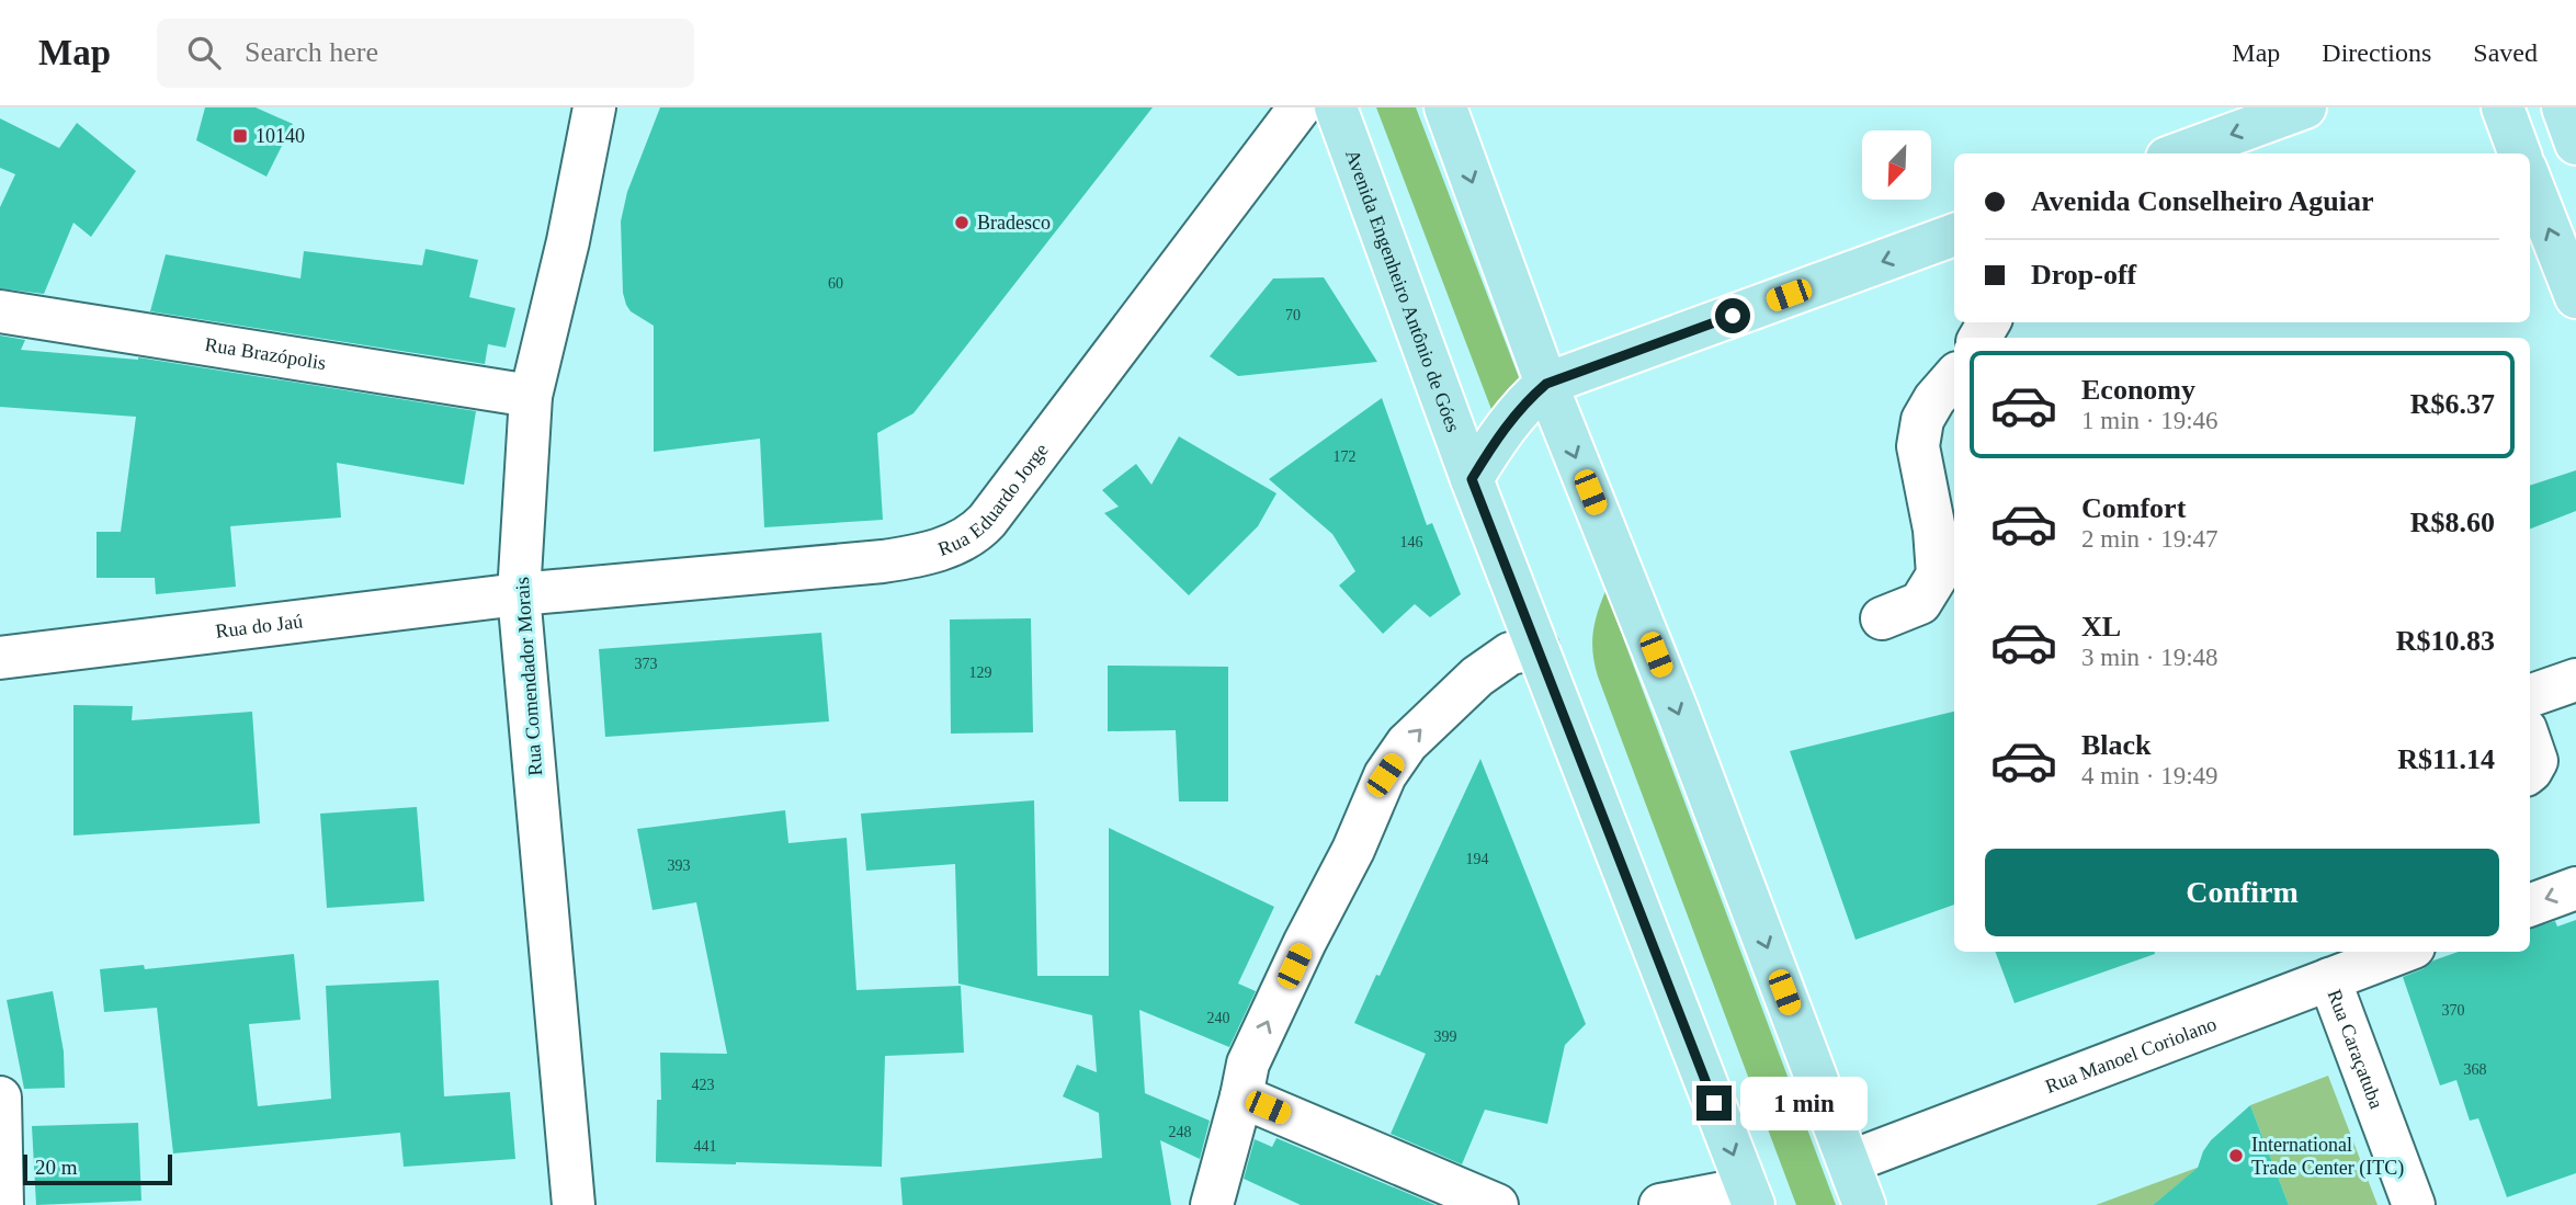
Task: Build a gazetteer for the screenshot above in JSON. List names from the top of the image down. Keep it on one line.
{"streets":{"main road":["Avenida Engenheiro Antônio de Góes"],"street":["Rua Brazópolis","Rua Eduardo Jorge","Rua do Jaú","Rua Comendador Morais","Rua Caraçatuba","Rua Manoel Coriolano"]},"crossings":[["Rua Brazópolis","Rua Comendador Morais"],["Rua Eduardo Jorge","Rua do Jaú"],["Rua Eduardo Jorge","Rua Comendador Morais"],["Rua do Jaú","Rua Comendador Morais"],["Rua Caraçatuba","Rua Manoel Coriolano"]],"places":{"transit":["10140"],"other":["Bradesco","International Trade Center (ITC)"]},"house_numbers":["60","70","172","146","373","129","194","393","370","240","399","368","423","248","441"],"scale_bar":"20 m","north":"bottom left","page":{"header":"Map","search":"Search here","nav":["Map","Directions","Saved"],"banner":["Avenida Conselheiro Aguiar","Drop-off"],"list":[{"name":"Economy","note":"1 min · 19:46","value":"R$6.37"},{"name":"Comfort","note":"2 min · 19:47","value":"R$8.60"},{"name":"XL","note":"3 min · 19:48","value":"R$10.83"},{"name":"Black","note":"4 min · 19:49","value":"R$11.14"}],"buttons":"Confirm","bubble":"1 min","scale":"20 m"}}
